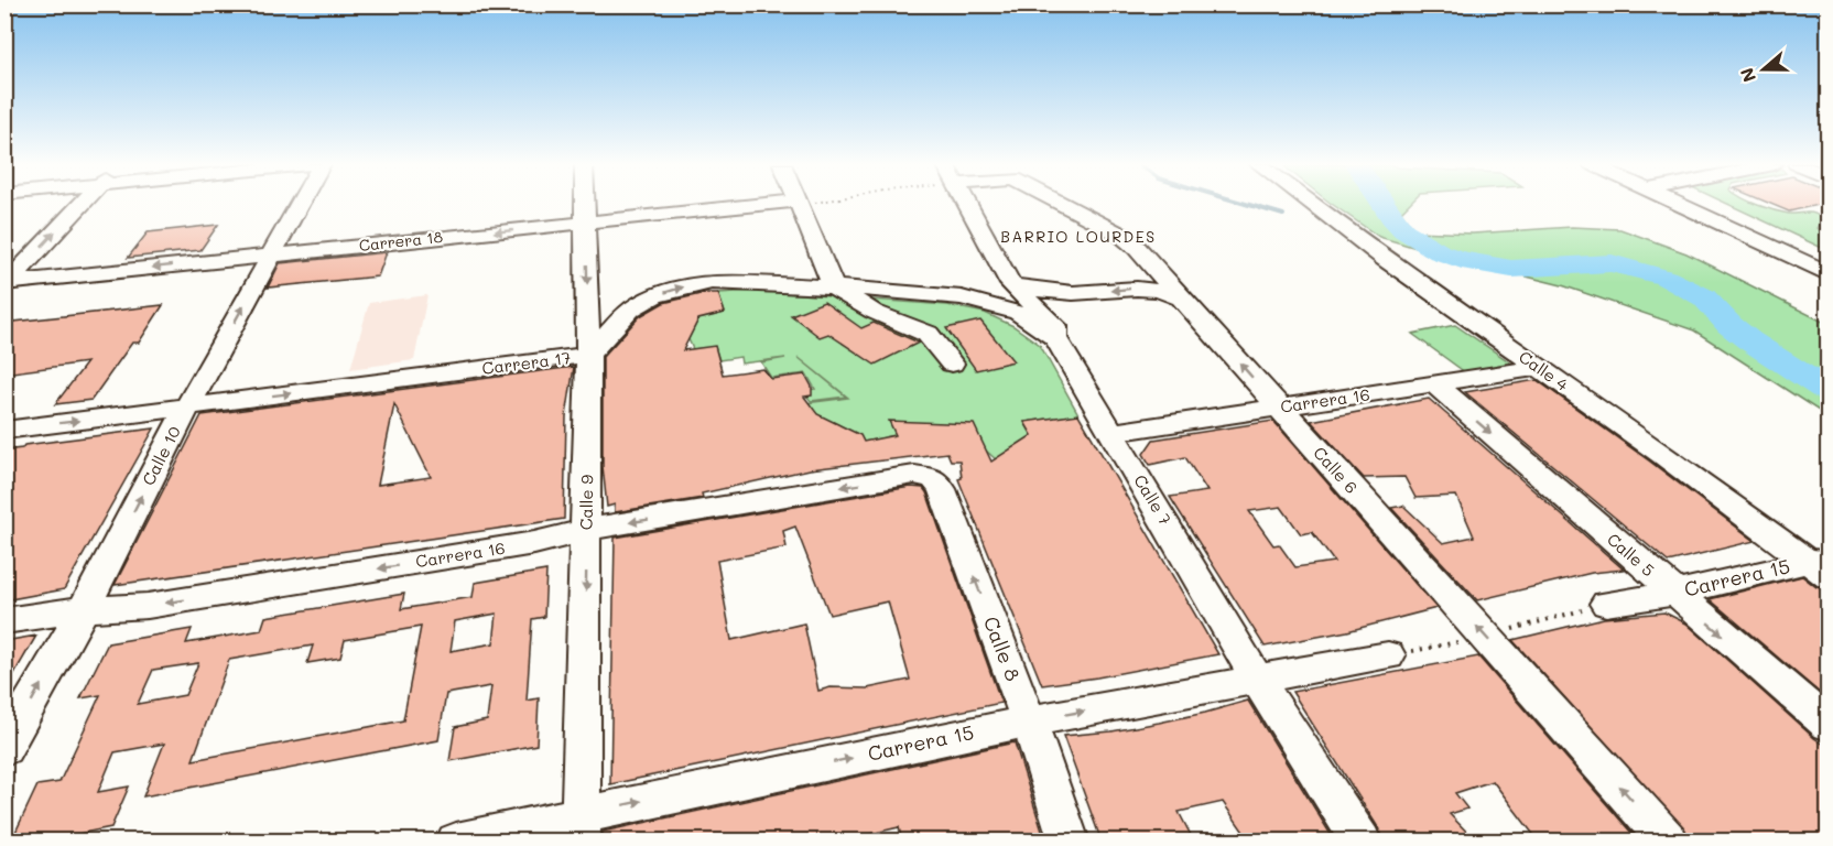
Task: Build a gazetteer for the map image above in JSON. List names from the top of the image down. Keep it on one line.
{"streets":{"street":["Carrera 18","Carrera 17","Calle 4","Carrera 16","Calle 10","Calle 6","Calle 7","Calle 9","Calle 5","Carrera 15","Calle 8"]},"crossings":[["Carrera 18","Calle 10"],["Carrera 18","Calle 9"],["Carrera 17","Calle 10"],["Carrera 17","Calle 7"],["Carrera 17","Calle 9"],["Calle 4","Carrera 16"],["Calle 4","Carrera 15"],["Carrera 16","Calle 10"],["Carrera 16","Calle 6"],["Carrera 16","Calle 7"],["Carrera 16","Calle 9"],["Carrera 16","Calle 5"],["Carrera 16","Calle 8"],["Calle 7","Carrera 15"],["Calle 9","Carrera 15"],["Calle 5","Carrera 15"],["Carrera 15","Calle 8"]],"one_way":["Carrera 18","Carrera 17","Carrera 16","Calle 10","Calle 6","Calle 9","Calle 5","Carrera 15","Calle 8"],"districts":["BARRIO LOURDES"],"north":"left"}
